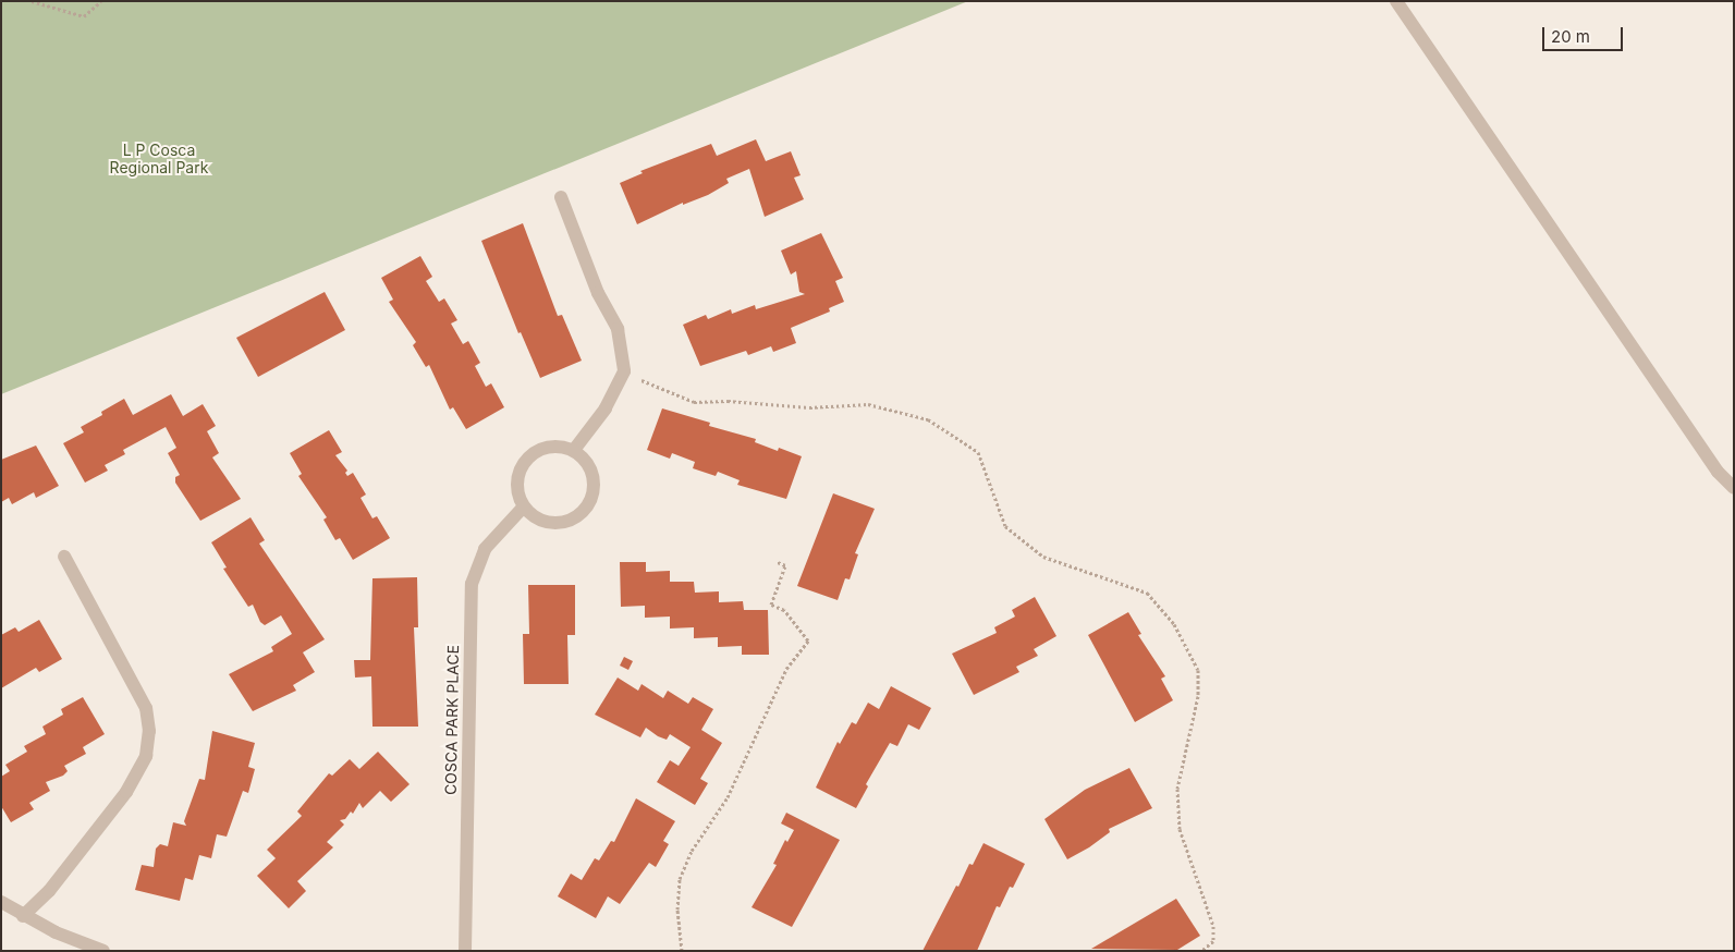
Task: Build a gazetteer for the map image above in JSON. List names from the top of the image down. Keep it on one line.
{"streets":{"street":["COSCA PARK PLACE"]},"parks":["L P Cosca Regional Park"],"scale_bar":"20 m"}
